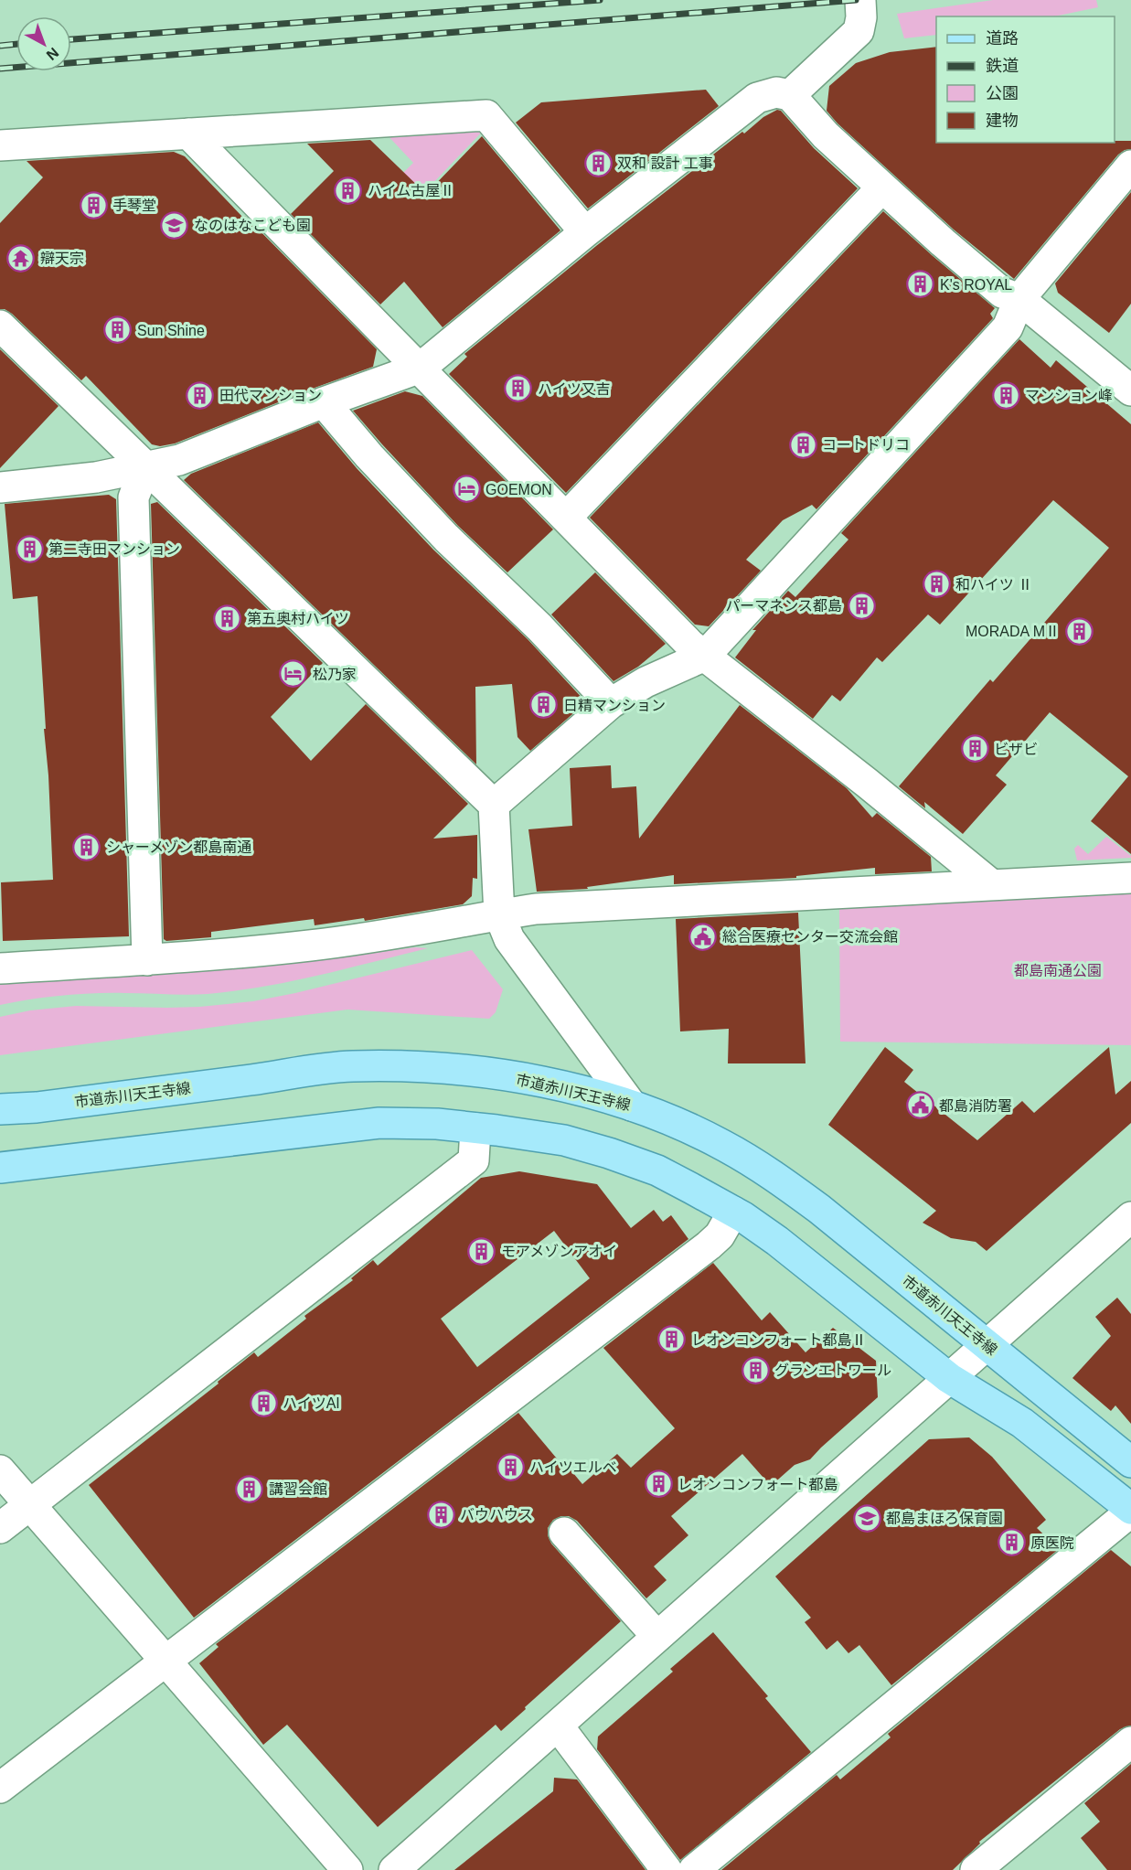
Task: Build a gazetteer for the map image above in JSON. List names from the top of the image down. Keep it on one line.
{"streets":{"main road":["市道赤川天王寺線"]},"parks":["都島南通公園"],"places":{"building":["双和 設計 工事","ハイム古屋Ⅱ","手琴堂","K's ROYAL","Sun Shine","ハイツ又吉","田代マンション","マンション峰","コートドリコ","第二寺田マンション","和ハイツ Ⅱ","パーマネンス都島","第五奥村ハイツ","MORADA MⅡ","日精マンション","ビザビ","シャーメゾン都島南通","モアメゾンアオイ","レオンコンフォート都島Ⅱ","グランエトワール","ハイツAI","ハイツエルベ","レオンコンフォート都島","講習会館","バウハウス","原医院"],"school or university":["なのはなこども園","都島まほろ保育園"],"temple":["辯天宗"],"hotel":["GOEMON","松乃家"],"public building":["総合医療センター交流会館","都島消防署"]},"legend":["道路","鉄道","公園","建物"],"north":"bottom right"}
